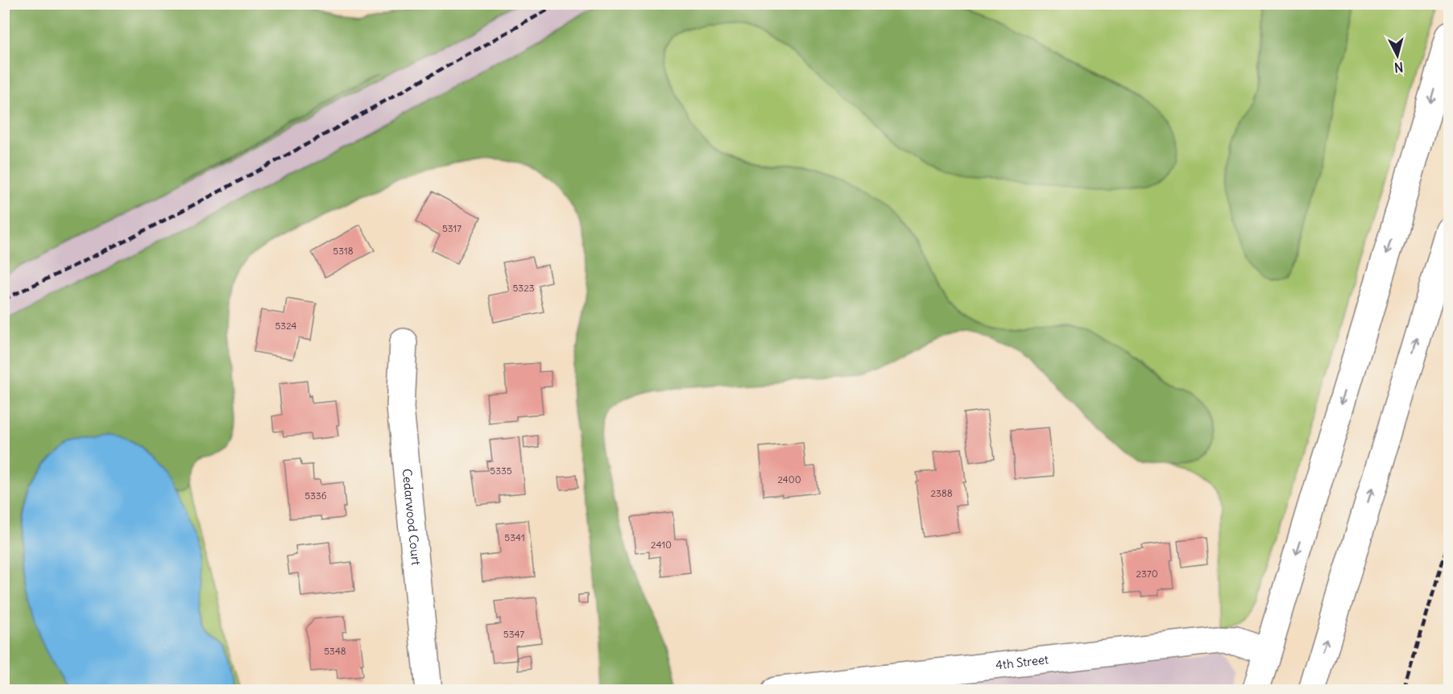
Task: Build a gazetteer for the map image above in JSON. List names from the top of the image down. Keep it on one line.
{"streets":{"main road":["Cedarwood Court","4th Street"]},"house_numbers":["5317","5318","5323","5324","5335","2400","2388","5336","5341","2410","2370","5347","5348"],"north":"bottom"}
